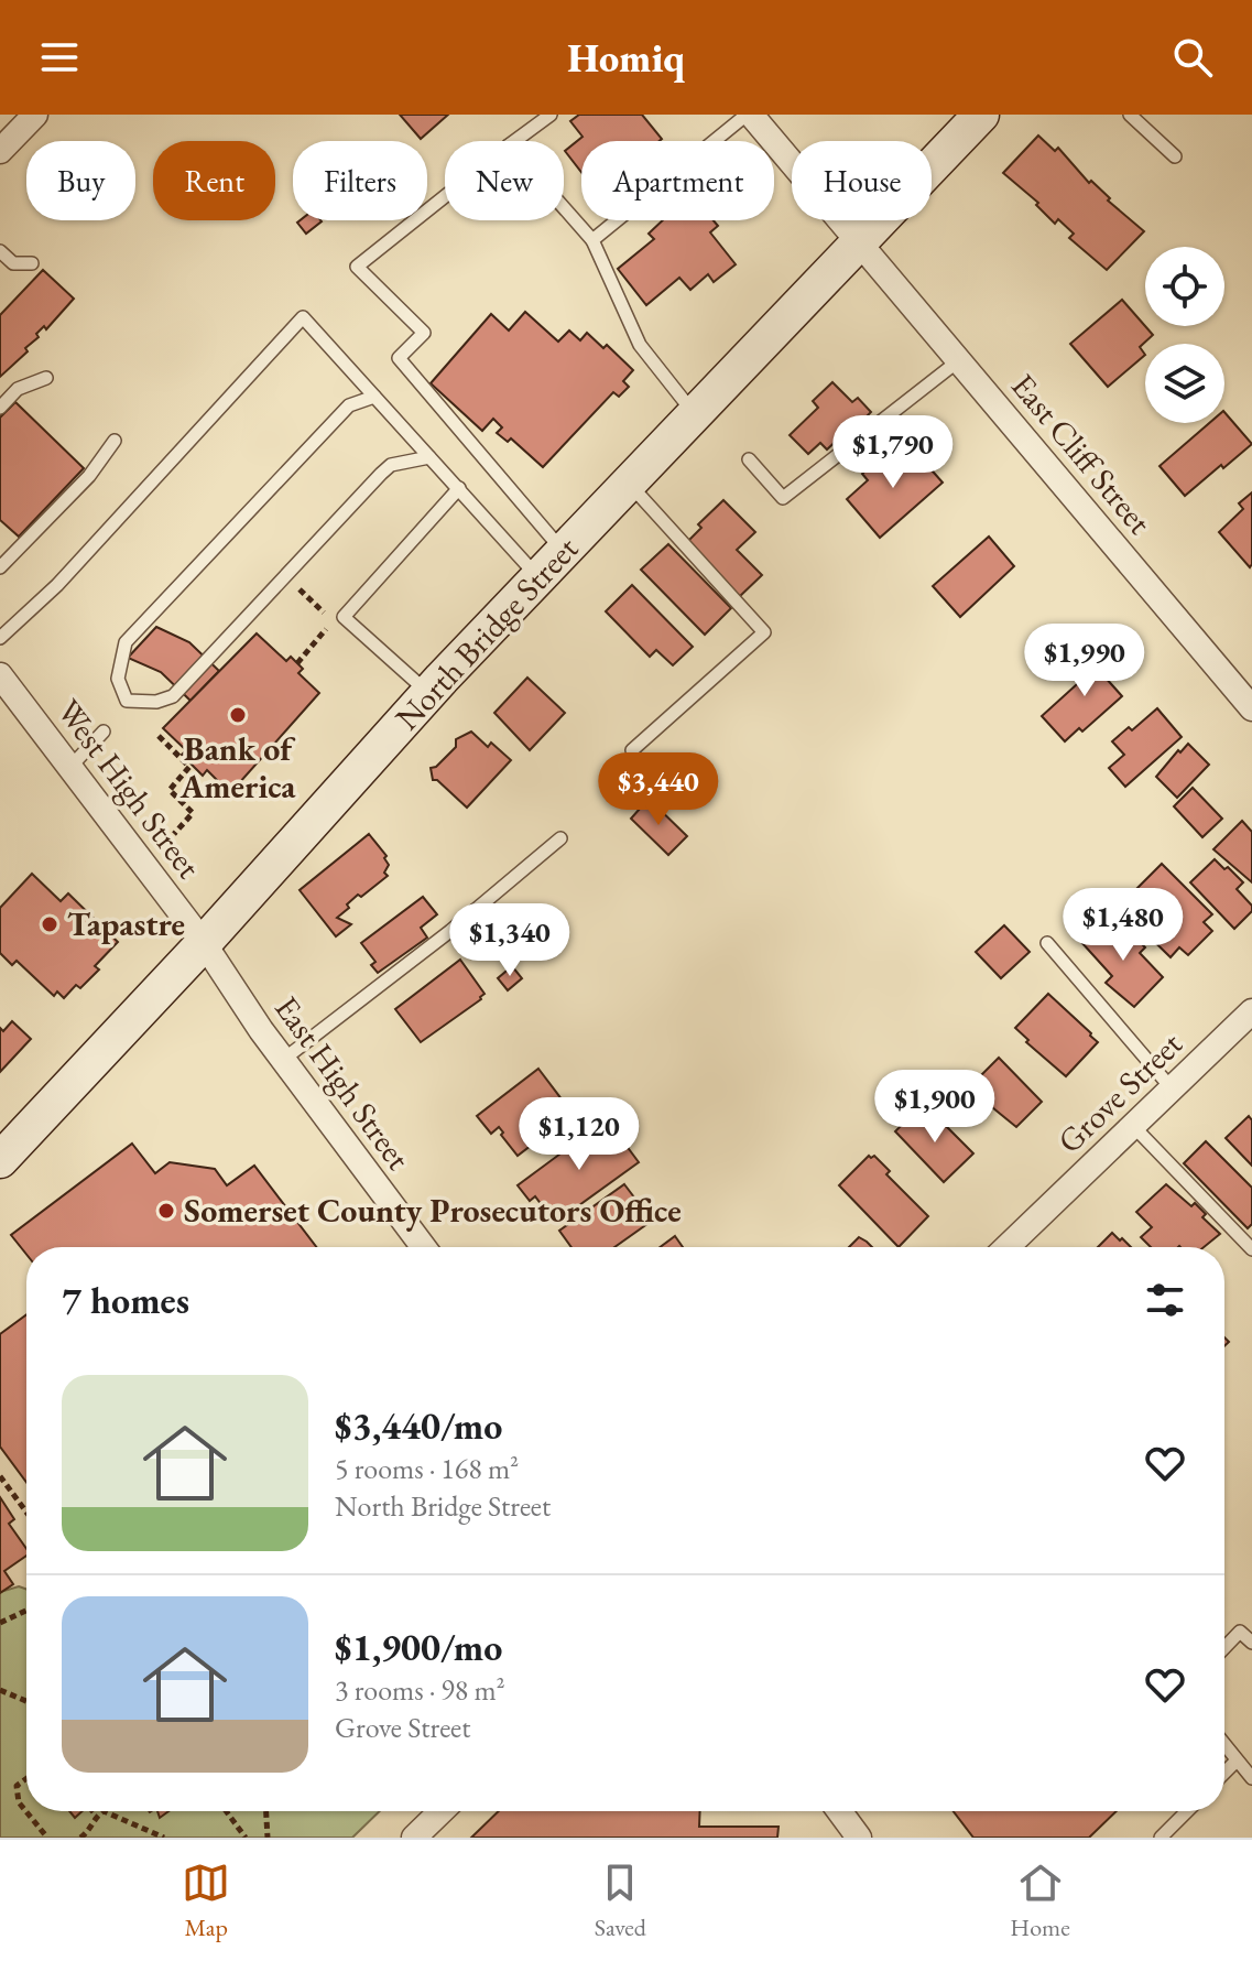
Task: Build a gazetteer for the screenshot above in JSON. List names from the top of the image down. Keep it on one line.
{"streets":{"street":["East Cliff Street","North Bridge Street","West High Street","East High Street","Grove Street"]},"crossings":[["East Cliff Street","North Bridge Street"],["North Bridge Street","West High Street"],["North Bridge Street","East High Street"],["West High Street","East High Street"]],"places":["Bank of America","Tapastre","Somerset County Prosecutors Office"],"page":{"header":"Homiq","chip":["Buy","Rent","Filters","New","Apartment","House"],"price":["$1,790","$1,990","$3,440","$1,480","$1,340","$1,900","$1,120"],"heading":"7 homes","list":[{"name":"$3,440/mo","note":"5 rooms · 168 m² · North Bridge Street"},{"name":"$1,900/mo","note":"3 rooms · 98 m² · Grove Street"}],"tabs":["Map","Saved","Home"]}}
